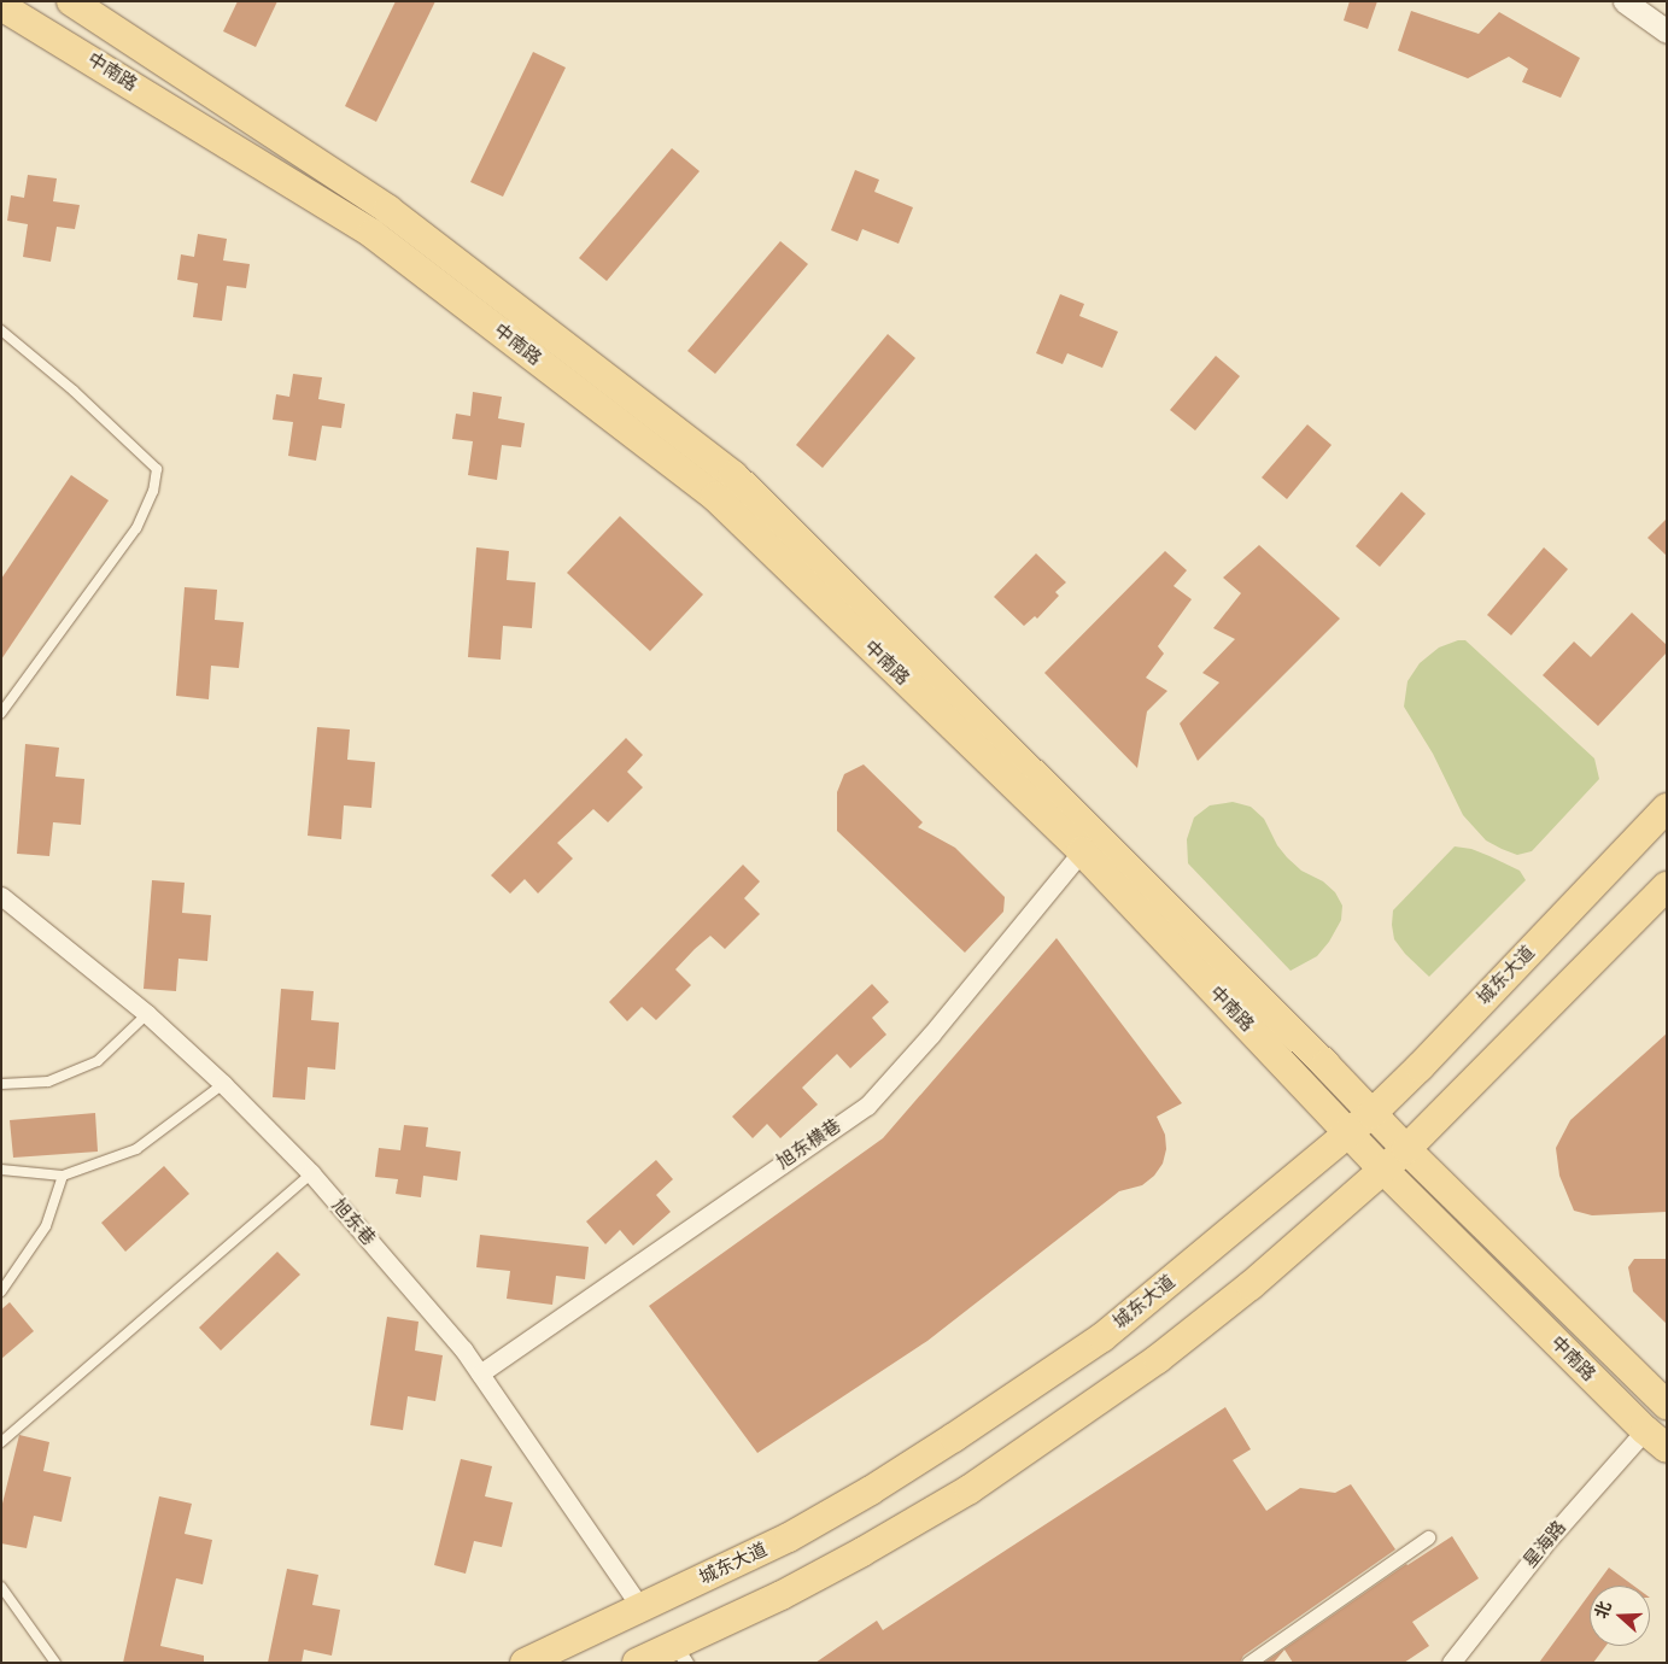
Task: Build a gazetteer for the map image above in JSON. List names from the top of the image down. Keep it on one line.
{"streets":{"main road":["中南路","城东大道"],"street":["旭东横巷","旭东巷","星海路"]},"crossings":[["中南路","城东大道"],["中南路","旭东横巷"],["中南路","星海路"],["城东大道","旭东巷"],["旭东横巷","旭东巷"]],"north":"left"}
